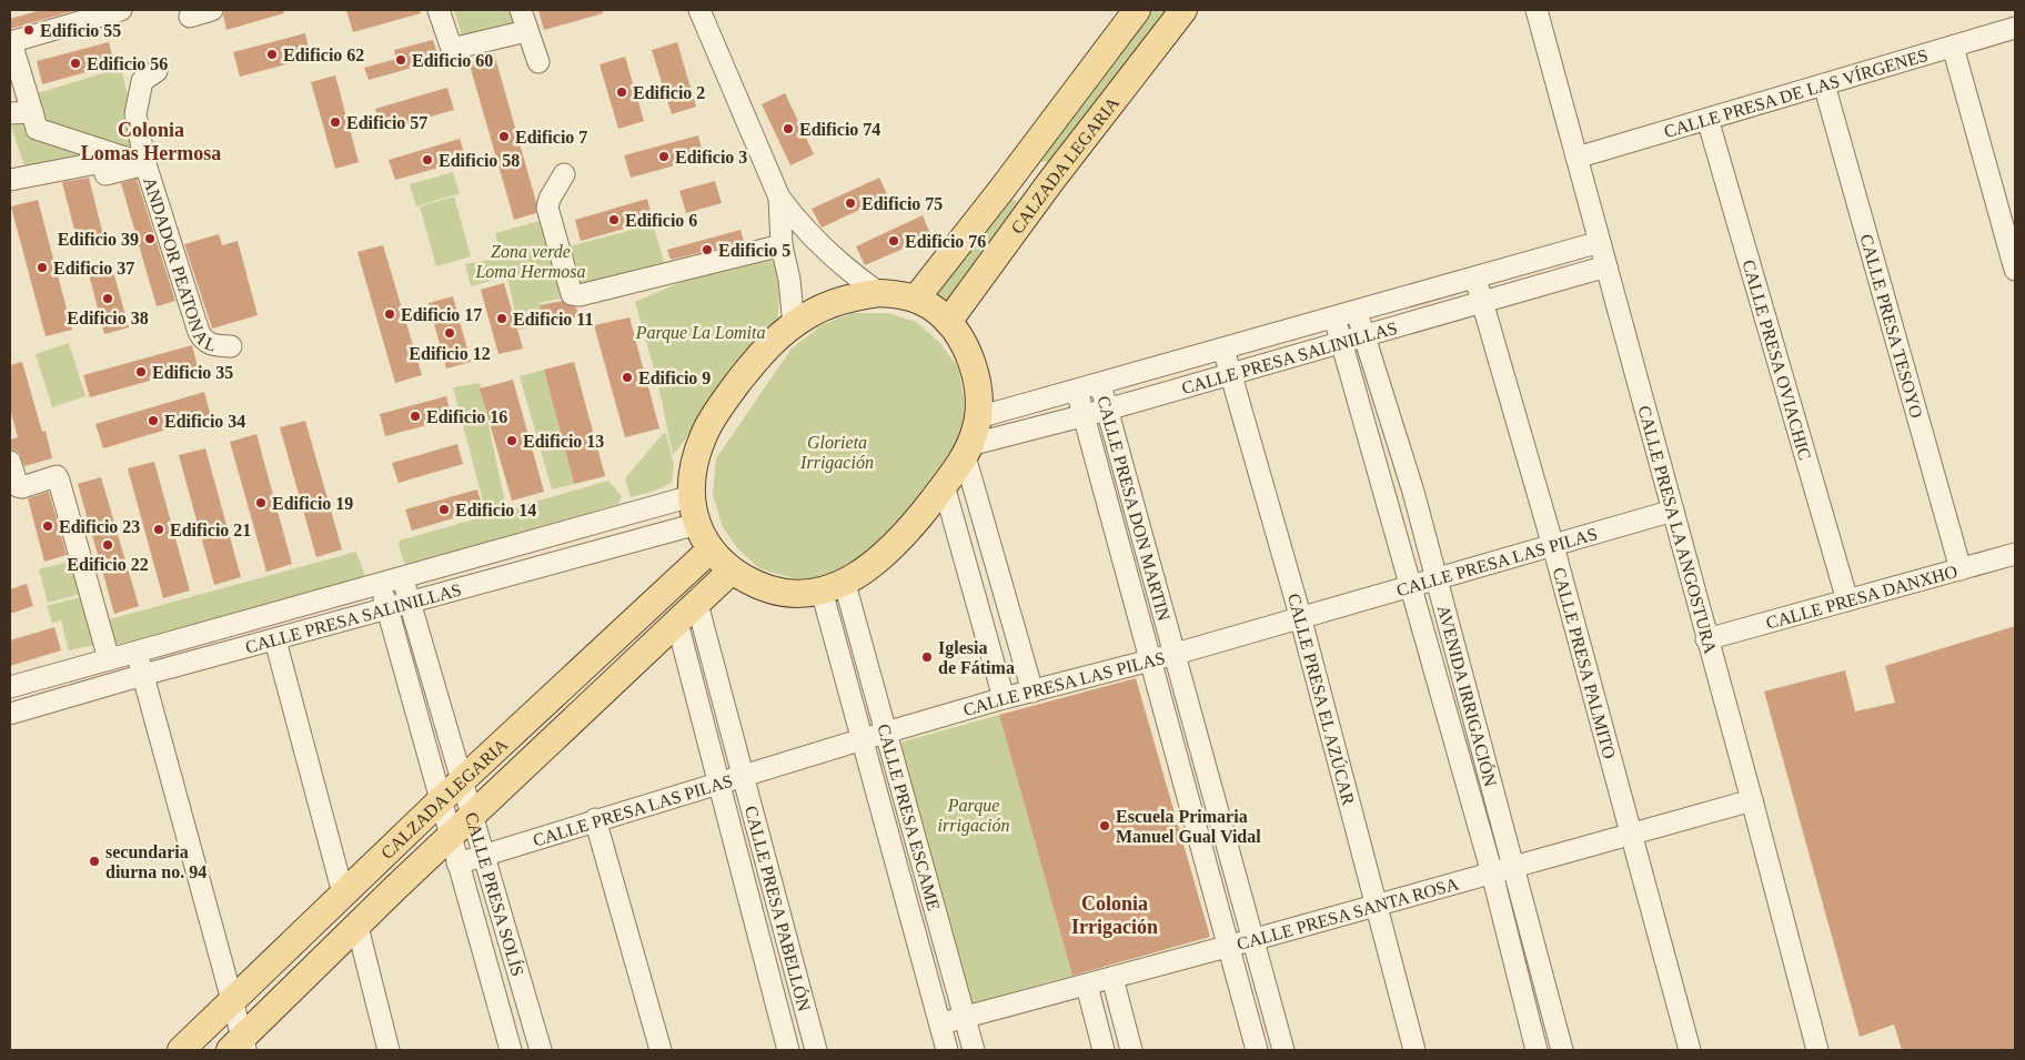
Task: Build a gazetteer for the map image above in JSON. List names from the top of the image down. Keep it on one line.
{"streets":{"main road":["CALZADA LEGARIA"],"street":["CALLE PRESA DE LAS VÍRGENES","ANDADOR PEATONAL","CALLE PRESA TESOYO","CALLE PRESA SALINILLAS","CALLE PRESA OVIACHIC","CALLE PRESA DON MARTIN","CALLE PRESA LA ANGOSTURA","CALLE PRESA LAS PILAS","CALLE PRESA DANXHO","CALLE PRESA PALMITO","AVENIDA IRRIGACIÓN","CALLE PRESA EL AZÚCAR","CALLE PRESA ESCAME","CALLE PRESA SOLÍS","CALLE PRESA PABELLÓN","CALLE PRESA SANTA ROSA"]},"crossings":[["CALLE PRESA DE LAS VÍRGENES","CALLE PRESA TESOYO"],["CALLE PRESA DE LAS VÍRGENES","CALLE PRESA OVIACHIC"],["CALLE PRESA DE LAS VÍRGENES","CALLE PRESA LA ANGOSTURA"],["CALZADA LEGARIA","CALLE PRESA SOLÍS"],["CALZADA LEGARIA","CALLE PRESA PABELLÓN"],["CALLE PRESA TESOYO","CALLE PRESA DANXHO"],["CALLE PRESA SALINILLAS","CALLE PRESA DON MARTIN"],["CALLE PRESA SALINILLAS","CALLE PRESA LA ANGOSTURA"],["CALLE PRESA SALINILLAS","CALLE PRESA PALMITO"],["CALLE PRESA SALINILLAS","AVENIDA IRRIGACIÓN"],["CALLE PRESA SALINILLAS","CALLE PRESA EL AZÚCAR"],["CALLE PRESA SALINILLAS","CALLE PRESA SOLÍS"],["CALLE PRESA OVIACHIC","CALLE PRESA DANXHO"],["CALLE PRESA DON MARTIN","CALLE PRESA LAS PILAS"],["CALLE PRESA DON MARTIN","CALLE PRESA SANTA ROSA"],["CALLE PRESA LA ANGOSTURA","CALLE PRESA LAS PILAS"],["CALLE PRESA LA ANGOSTURA","CALLE PRESA DANXHO"],["CALLE PRESA LA ANGOSTURA","CALLE PRESA SANTA ROSA"],["CALLE PRESA LAS PILAS","CALLE PRESA PALMITO"],["CALLE PRESA LAS PILAS","AVENIDA IRRIGACIÓN"],["CALLE PRESA LAS PILAS","CALLE PRESA EL AZÚCAR"],["CALLE PRESA LAS PILAS","CALLE PRESA ESCAME"],["CALLE PRESA LAS PILAS","CALLE PRESA SOLÍS"],["CALLE PRESA LAS PILAS","CALLE PRESA PABELLÓN"],["CALLE PRESA PALMITO","CALLE PRESA SANTA ROSA"],["AVENIDA IRRIGACIÓN","CALLE PRESA SANTA ROSA"],["CALLE PRESA EL AZÚCAR","CALLE PRESA SANTA ROSA"],["CALLE PRESA ESCAME","CALLE PRESA SANTA ROSA"]],"districts":["Colonia Lomas Hermosa","Colonia Irrigación"],"parks":["Zona verde Loma Hermosa","Parque La Lomita","Glorieta Irrigación","Parque irrigación"],"places":["Edificio 55","Edificio 62","Edificio 60","Edificio 56","Edificio 2","Edificio 57","Edificio 74","Edificio 7","Edificio 3","Edificio 58","Edificio 75","Edificio 6","Edificio 39","Edificio 76","Edificio 5","Edificio 37","Edificio 38","Edificio 17","Edificio 11","Edificio 12","Edificio 35","Edificio 9","Edificio 16","Edificio 34","Edificio 13","Edificio 19","Edificio 14","Edificio 23","Edificio 21","Edificio 22","Iglesia de Fátima","Escuela Primaria Manuel Gual Vidal","secundaria diurna no. 94"]}
